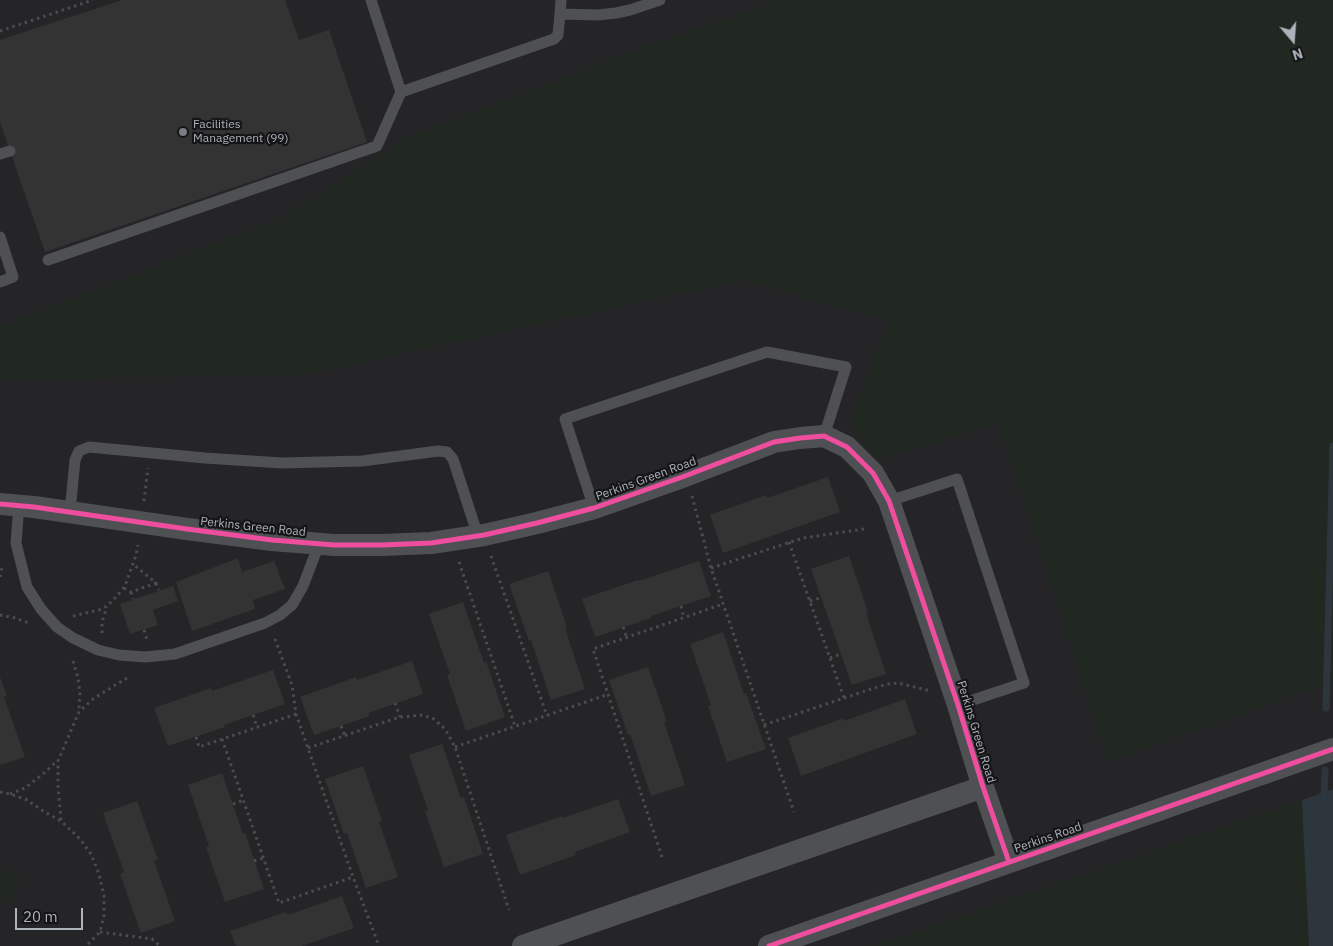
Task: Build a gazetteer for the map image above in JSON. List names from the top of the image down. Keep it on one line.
{"streets":{"street":["Perkins Green Road","Perkins Road"]},"crossings":[["Perkins Green Road","Perkins Road"]],"places":["Facilities Management (99)"],"scale_bar":"20 m","north":"bottom"}
